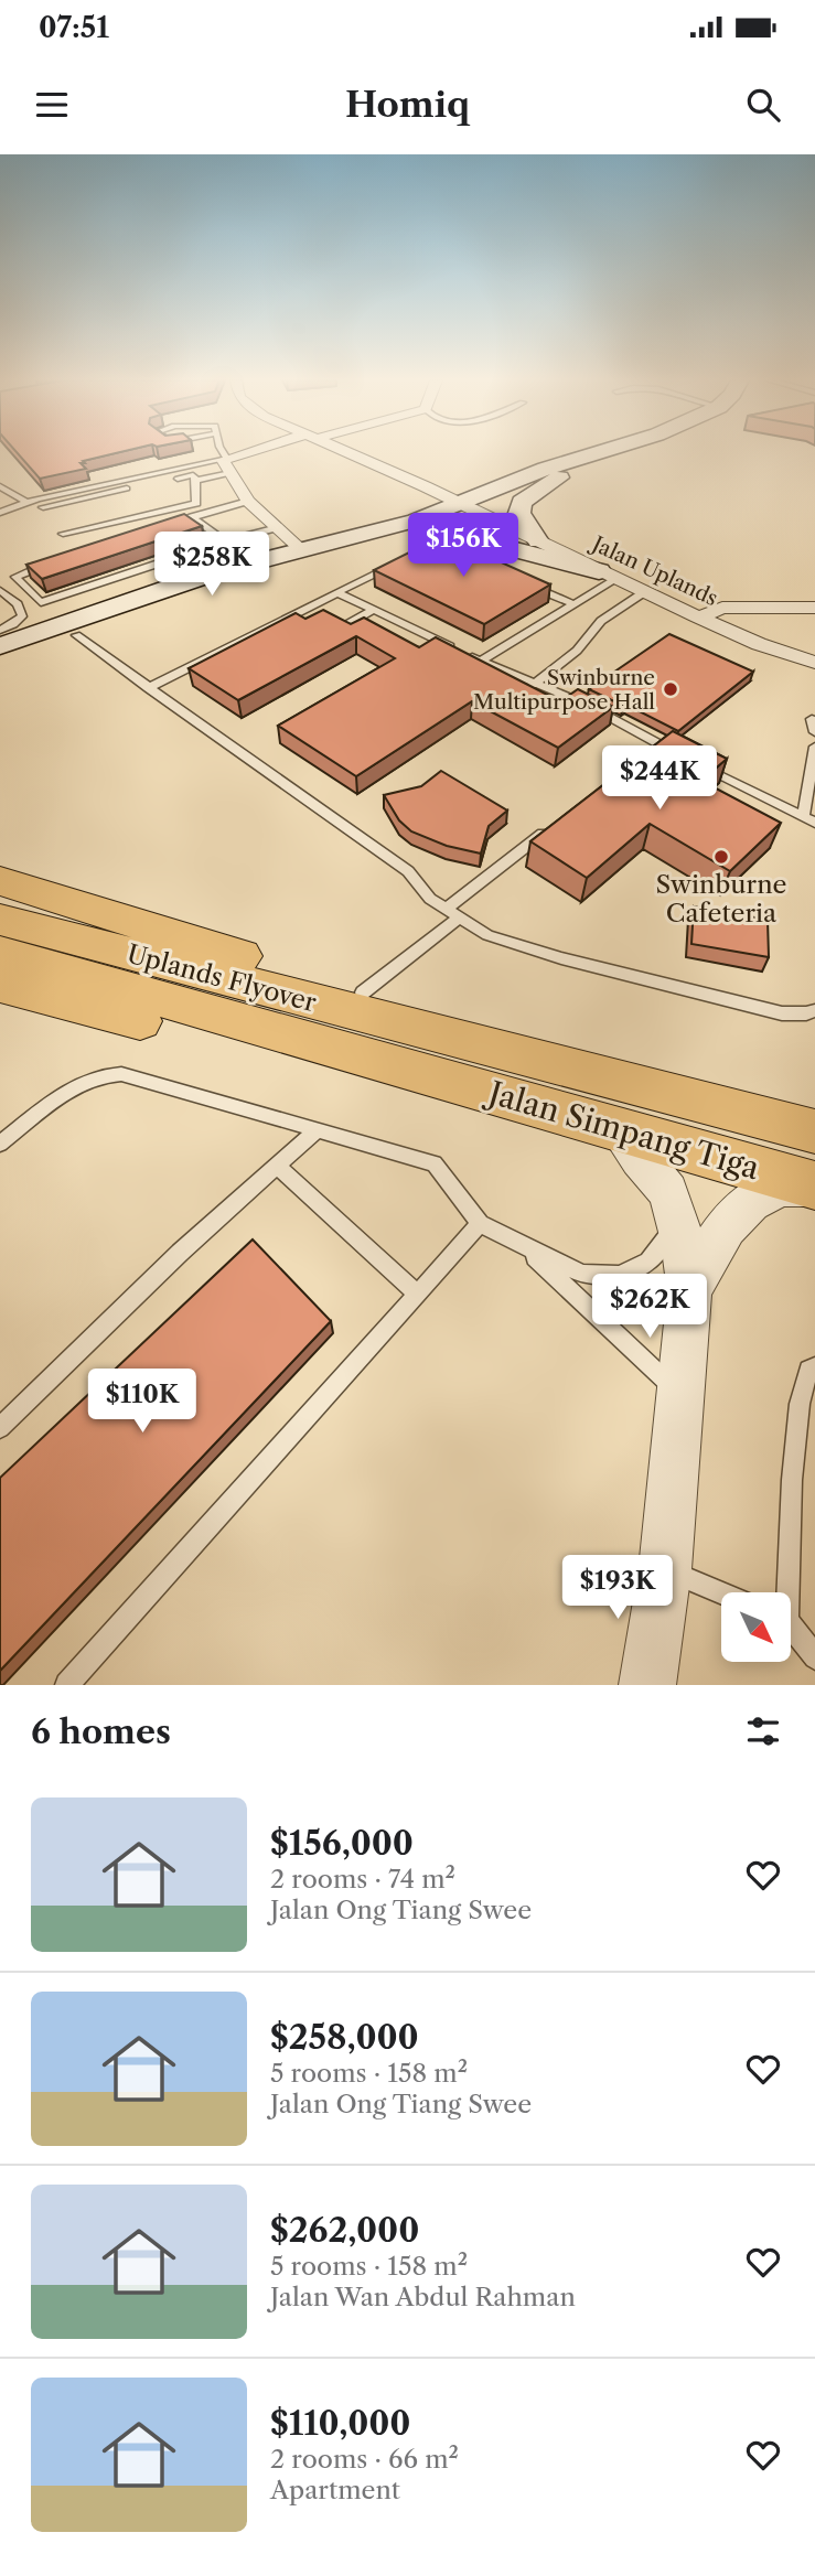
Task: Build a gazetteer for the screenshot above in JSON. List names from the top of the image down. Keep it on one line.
{"streets":{"main road":["Uplands Flyover","Jalan Simpang Tiga"],"street":["Jalan Uplands"]},"crossings":[["Uplands Flyover","Jalan Simpang Tiga"]],"places":["Swinburne Multipurpose Hall","Swinburne Cafeteria"],"north":"bottom right","page":{"status":"07:51","header":"Homiq","price":["$156K","$258K","$244K","$262K","$110K","$193K"],"heading":"6 homes","list":[{"name":"$156,000","note":"2 rooms · 74 m² · Jalan Ong Tiang Swee"},{"name":"$258,000","note":"5 rooms · 158 m² · Jalan Ong Tiang Swee"},{"name":"$262,000","note":"5 rooms · 158 m² · Jalan Wan Abdul Rahman"},{"name":"$110,000","note":"2 rooms · 66 m² · Apartment"}]}}
